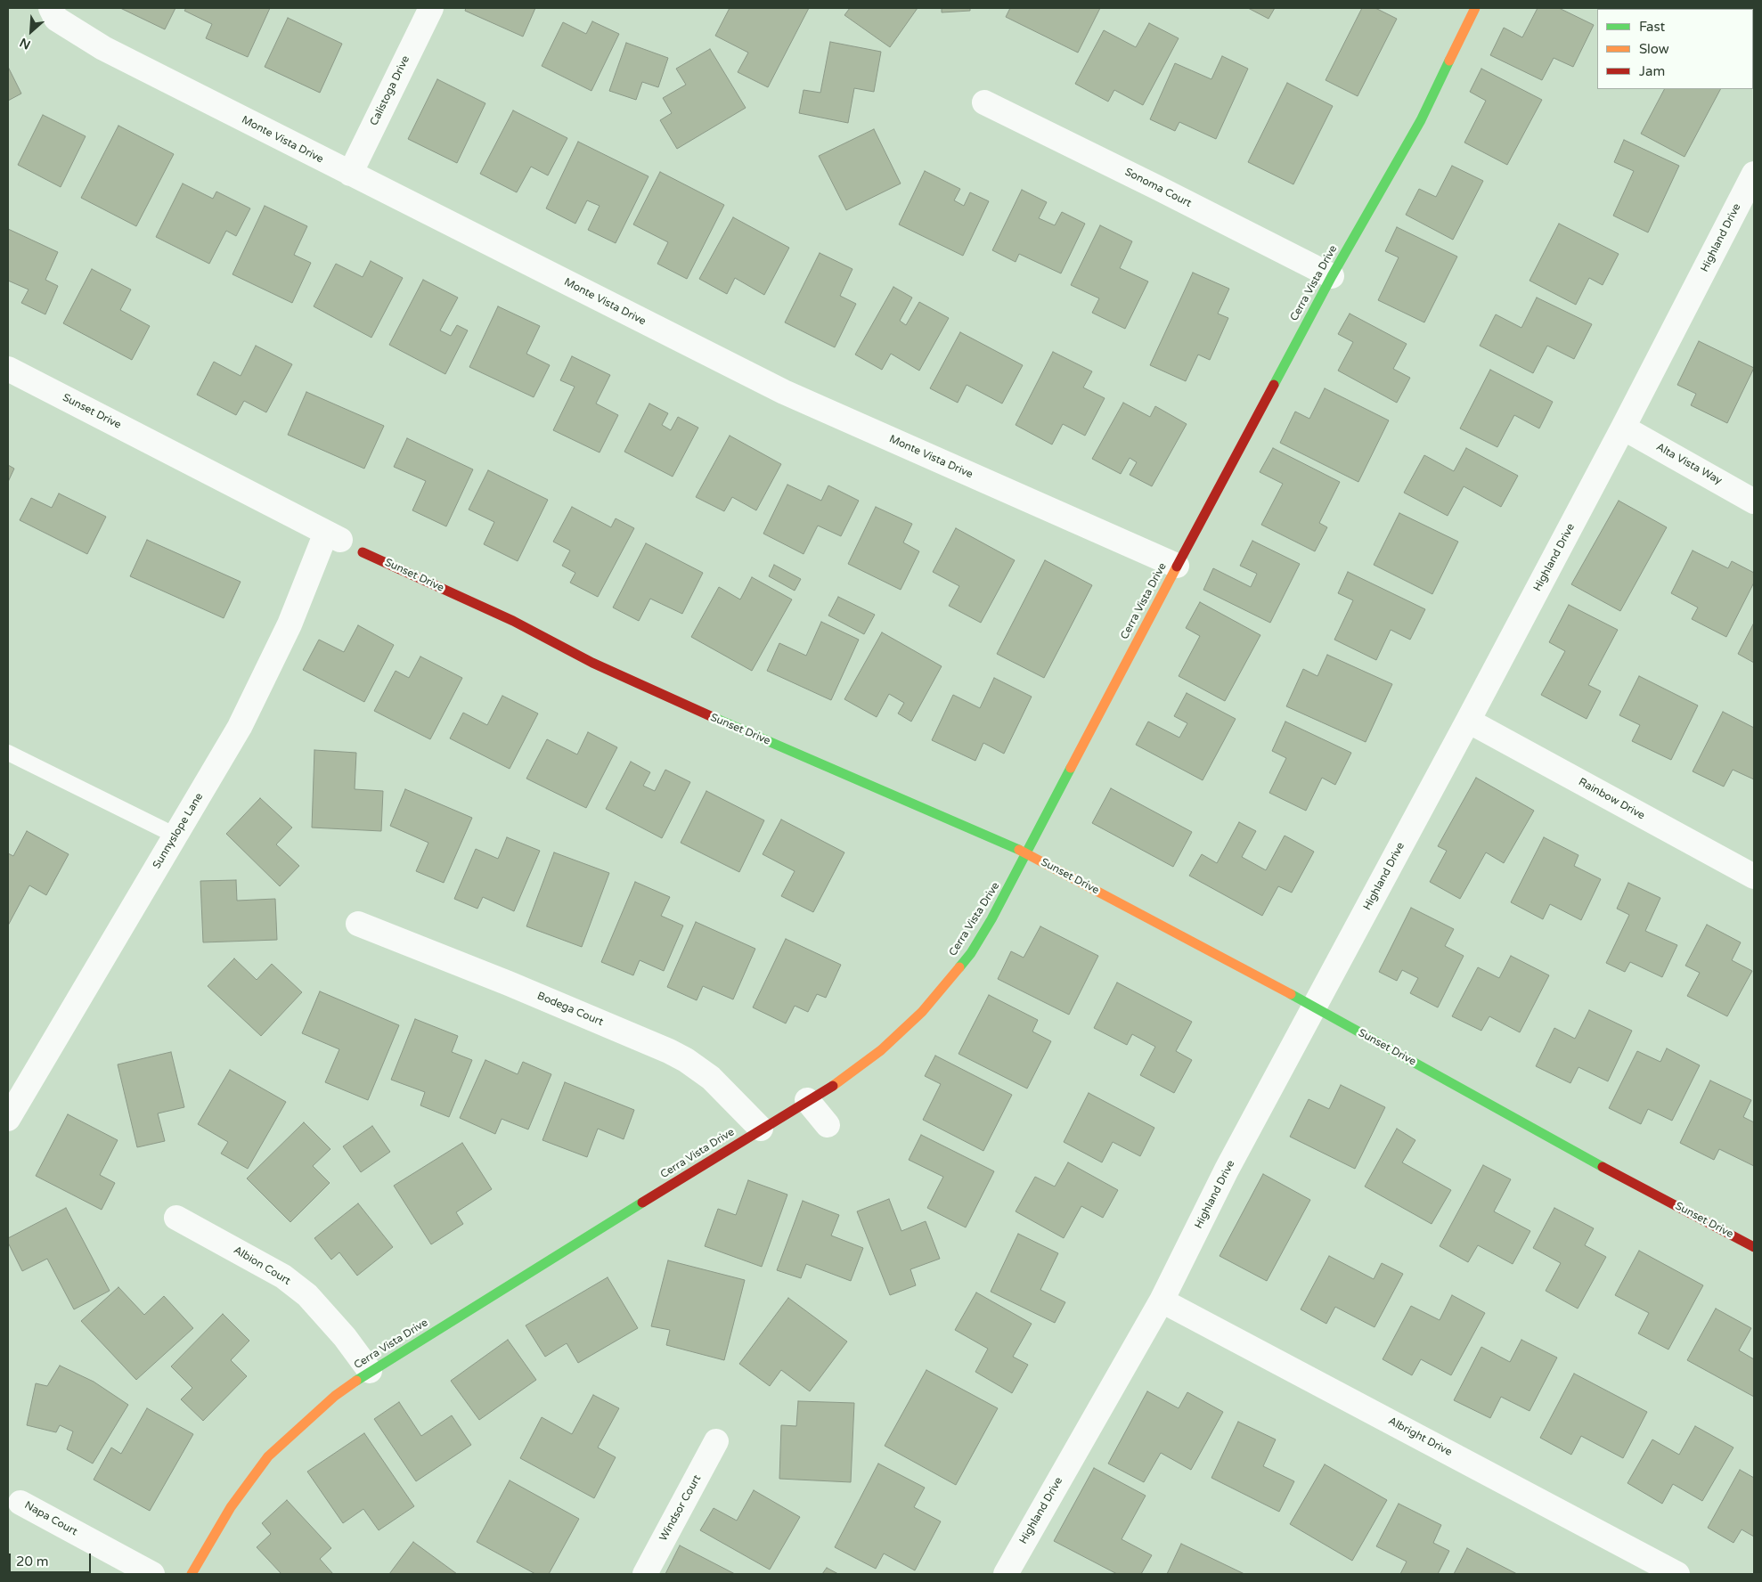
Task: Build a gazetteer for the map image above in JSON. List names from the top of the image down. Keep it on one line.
{"streets":{"street":["Calistoga Drive","Monte Vista Drive","Sonoma Court","Highland Drive","Cerra Vista Drive","Sunset Drive","Alta Vista Way","Rainbow Drive","Sunnyslope Lane","Bodega Court","Albion Court","Albright Drive","Windsor Court","Napa Court"]},"crossings":[["Calistoga Drive","Monte Vista Drive"],["Monte Vista Drive","Cerra Vista Drive"],["Sonoma Court","Cerra Vista Drive"],["Highland Drive","Sunset Drive"],["Highland Drive","Alta Vista Way"],["Highland Drive","Rainbow Drive"],["Highland Drive","Albright Drive"],["Cerra Vista Drive","Sunset Drive"],["Cerra Vista Drive","Bodega Court"],["Cerra Vista Drive","Albion Court"],["Sunset Drive","Sunnyslope Lane"]],"legend":["Fast","Slow","Jam"],"scale_bar":"20 m","north":"bottom left"}
